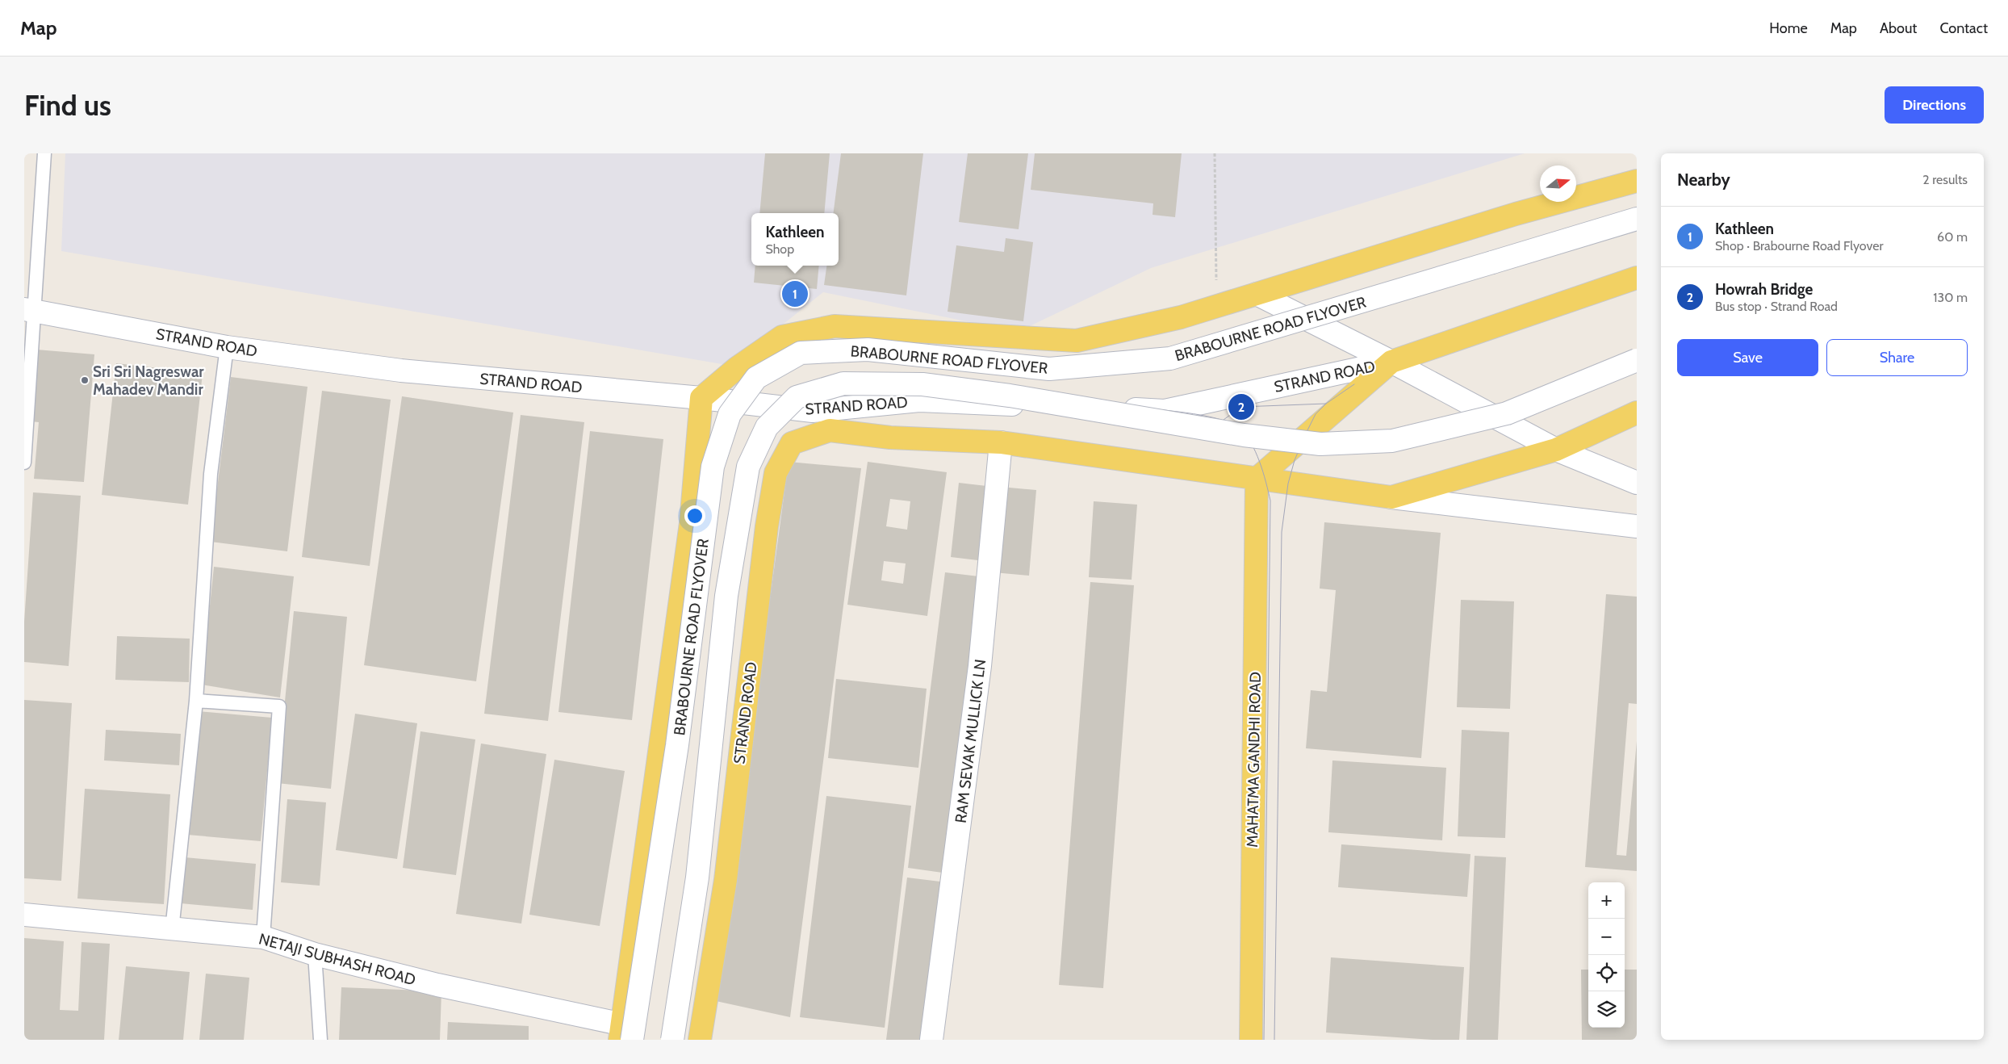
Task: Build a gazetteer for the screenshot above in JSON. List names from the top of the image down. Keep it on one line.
{"streets":{"main road":["BRABOURNE ROAD FLYOVER","STRAND ROAD","RAM SEVAK MULLICK LN","MAHATMA GANDHI ROAD","NETAJI SUBHASH ROAD"]},"crossings":[["BRABOURNE ROAD FLYOVER","NETAJI SUBHASH ROAD"],["STRAND ROAD","RAM SEVAK MULLICK LN"],["STRAND ROAD","MAHATMA GANDHI ROAD"]],"places":["Sri Sri Nagreswar Mahadev Mandir"],"north":"right","page":{"header":"Map","nav":["Home","Map","About","Contact"],"buttons":["Directions",["Save","Share"]],"title":"Find us","heading":["Nearby","2 results"],"list":[{"mark":"1","name":"Kathleen","note":"Shop · Brabourne Road Flyover","value":"60 m"},{"mark":"2","name":"Howrah Bridge","note":"Bus stop · Strand Road","value":"130 m"}],"popup":["Kathleen","Shop"],"pins":["1","2"],"map_buttons":["+","−"]}}
